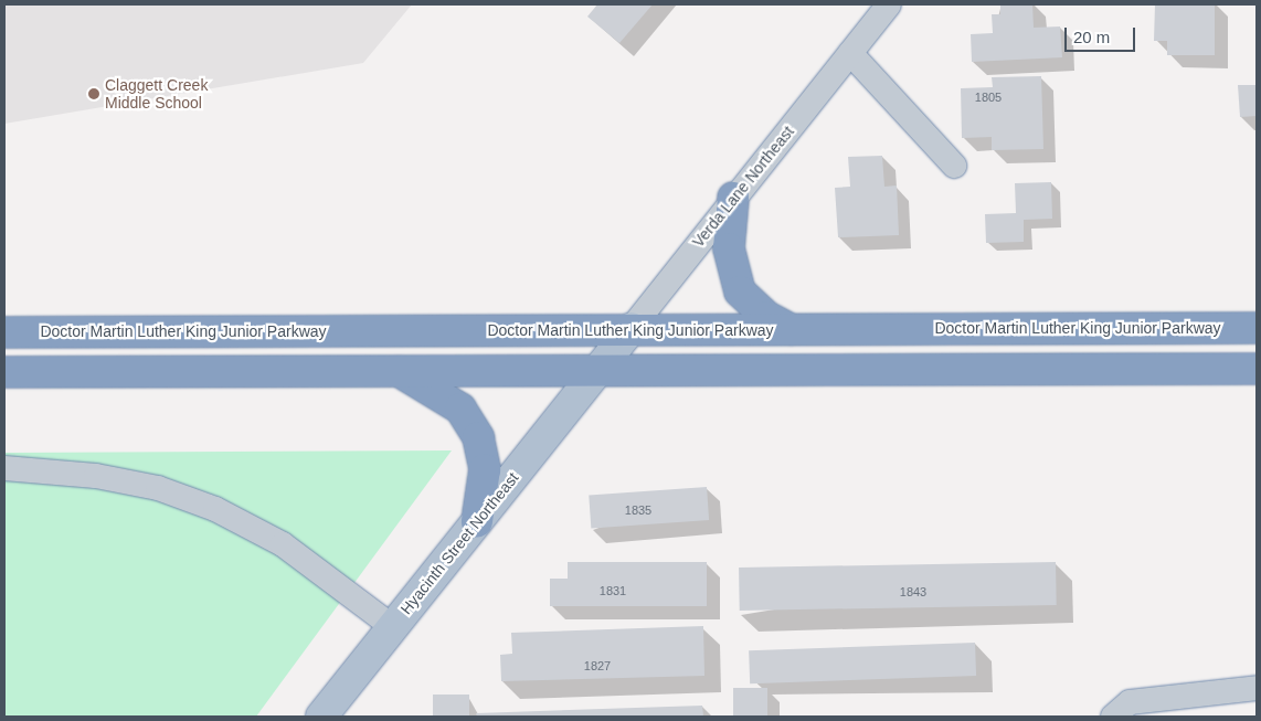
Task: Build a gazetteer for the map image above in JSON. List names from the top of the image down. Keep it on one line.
{"streets":{"highway":["Doctor Martin Luther King Junior Parkway"],"main road":["Verda Lane Northeast","Hyacinth Street Northeast"]},"crossings":[["Verda Lane Northeast","Doctor Martin Luther King Junior Parkway"],["Verda Lane Northeast","Hyacinth Street Northeast"]],"places":["Claggett Creek Middle School"],"house_numbers":["1805","1835","1831","1843","1827"],"scale_bar":"20 m"}
